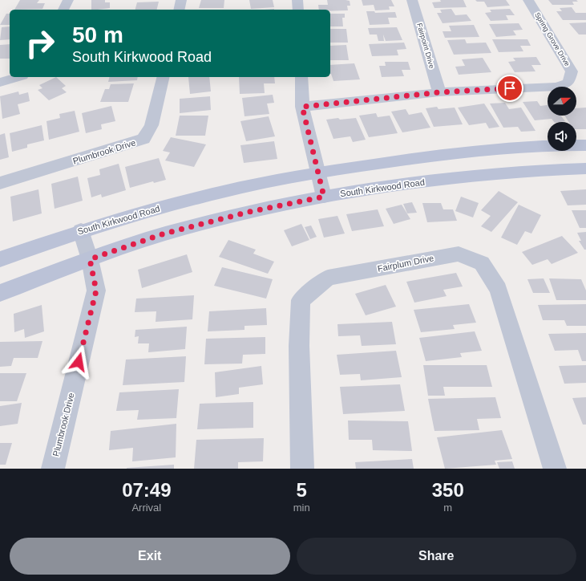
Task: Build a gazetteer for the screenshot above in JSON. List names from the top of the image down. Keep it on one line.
{"streets":{"main road":["South Kirkwood Road"],"street":["Spring Grove Drive","Fairpoint Drive","Plumbrook Drive","Fairplum Drive"]},"crossings":[["Spring Grove Drive","Fairpoint Drive"],["Plumbrook Drive","South Kirkwood Road"]],"north":"right","page":{"turn":["50 m","South Kirkwood Road"],"eta":["07:49","Arrival","5","min","350","m"],"buttons":["Exit","Share"]}}
